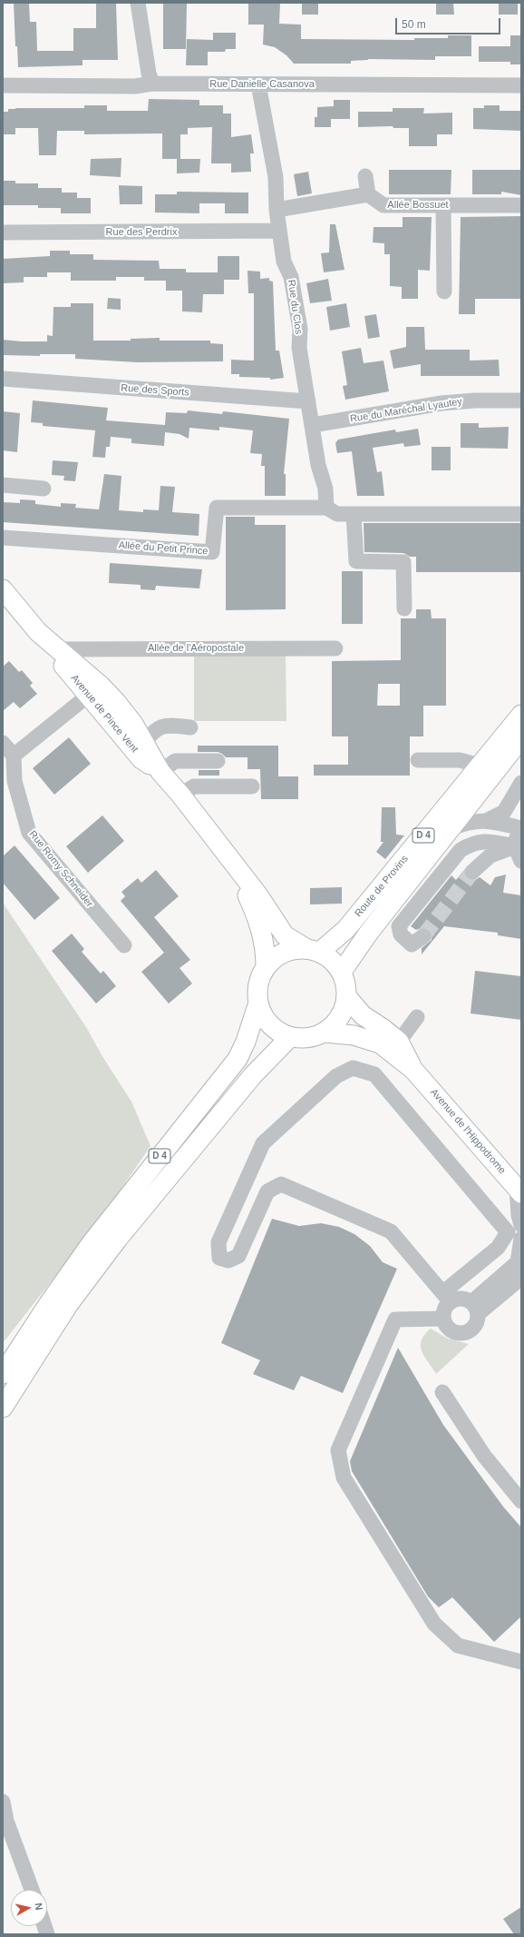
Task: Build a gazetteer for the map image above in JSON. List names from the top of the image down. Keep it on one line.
{"streets":{"main road":["Avenue de Pince Vent","D 4","Route de Provins","Avenue de l'Hippodrome"],"street":["Rue Danielle Casanova","Allée Bossuet","Rue des Perdrix","Rue du Clos","Rue des Sports","Rue du Maréchal Lyautey","Allée du Petit Prince","Allée de l'Aéropostale","Rue Romy Schneider"]},"crossings":[["Rue Danielle Casanova","Rue du Clos"],["Rue des Perdrix","Rue du Clos"],["Rue du Clos","Rue des Sports"],["Rue du Clos","Rue du Maréchal Lyautey"],["Rue du Clos","Allée du Petit Prince"],["Allée de l'Aéropostale","Avenue de Pince Vent"],["Avenue de Pince Vent","D 4"],["Avenue de Pince Vent","Route de Provins"],["Avenue de Pince Vent","Avenue de l'Hippodrome"],["D 4","Route de Provins"],["D 4","Avenue de l'Hippodrome"],["Route de Provins","Avenue de l'Hippodrome"]],"scale_bar":"50 m","north":"right"}
